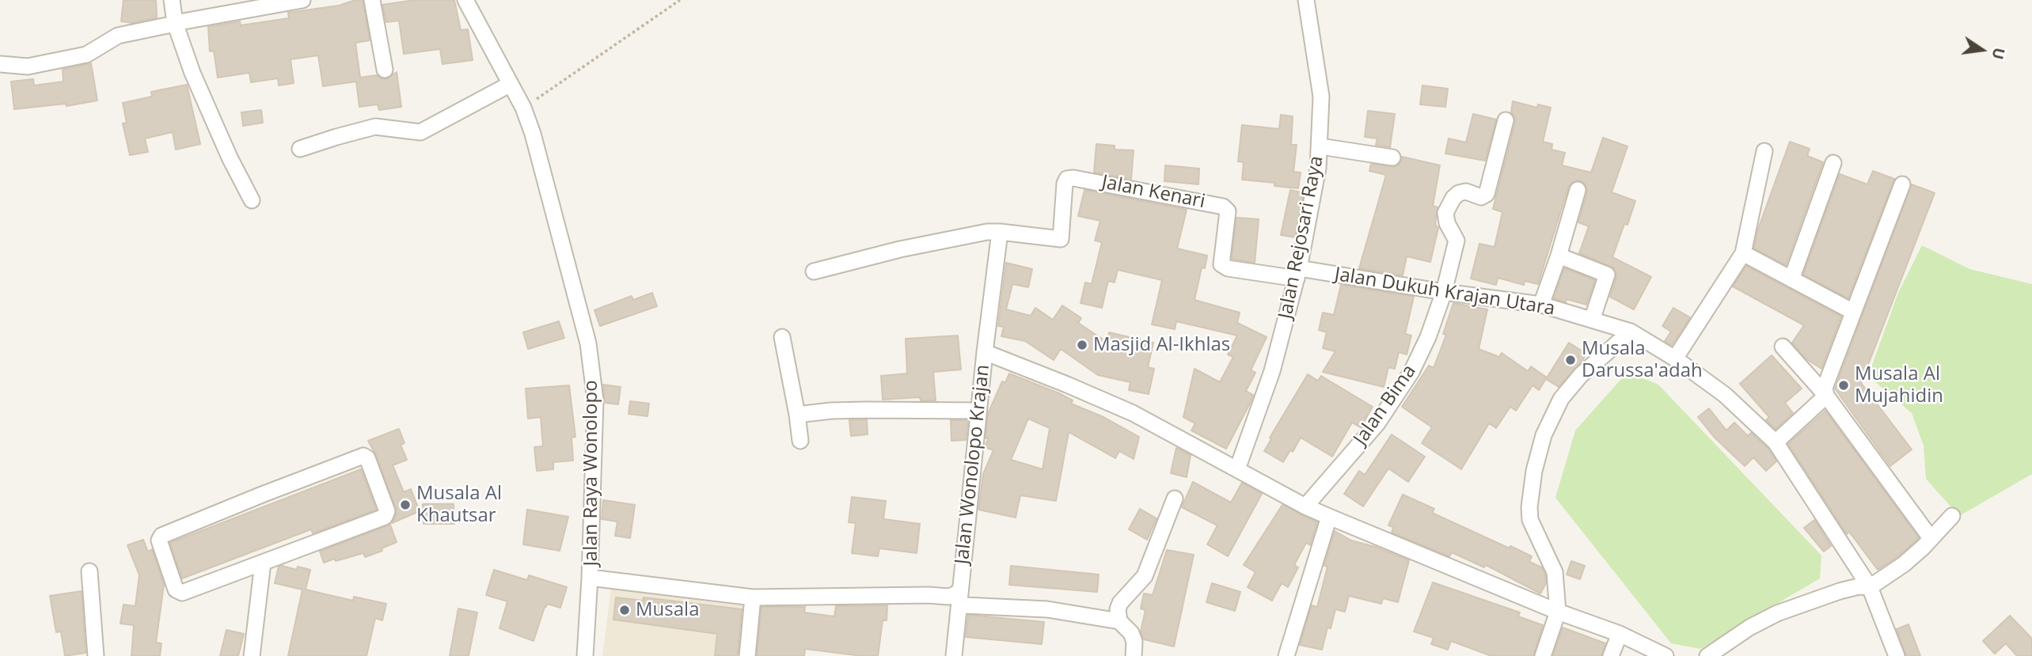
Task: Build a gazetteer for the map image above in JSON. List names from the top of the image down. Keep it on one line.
{"streets":{"street":["Jalan Kenari","Jalan Rejosari Raya","Jalan Dukuh Krajan Utara","Jalan Bima","Jalan Wonolopo Krajan","Jalan Raya Wonolopo"]},"crossings":[["Jalan Kenari","Jalan Rejosari Raya"],["Jalan Kenari","Jalan Dukuh Krajan Utara"],["Jalan Rejosari Raya","Jalan Dukuh Krajan Utara"],["Jalan Rejosari Raya","Jalan Wonolopo Krajan"],["Jalan Dukuh Krajan Utara","Jalan Bima"],["Jalan Wonolopo Krajan","Jalan Raya Wonolopo"]],"places":["Masjid Al-Ikhlas","Musala Darussa'adah","Musala Al Mujahidin","Musala Al Khautsar","Musala"],"north":"right"}
